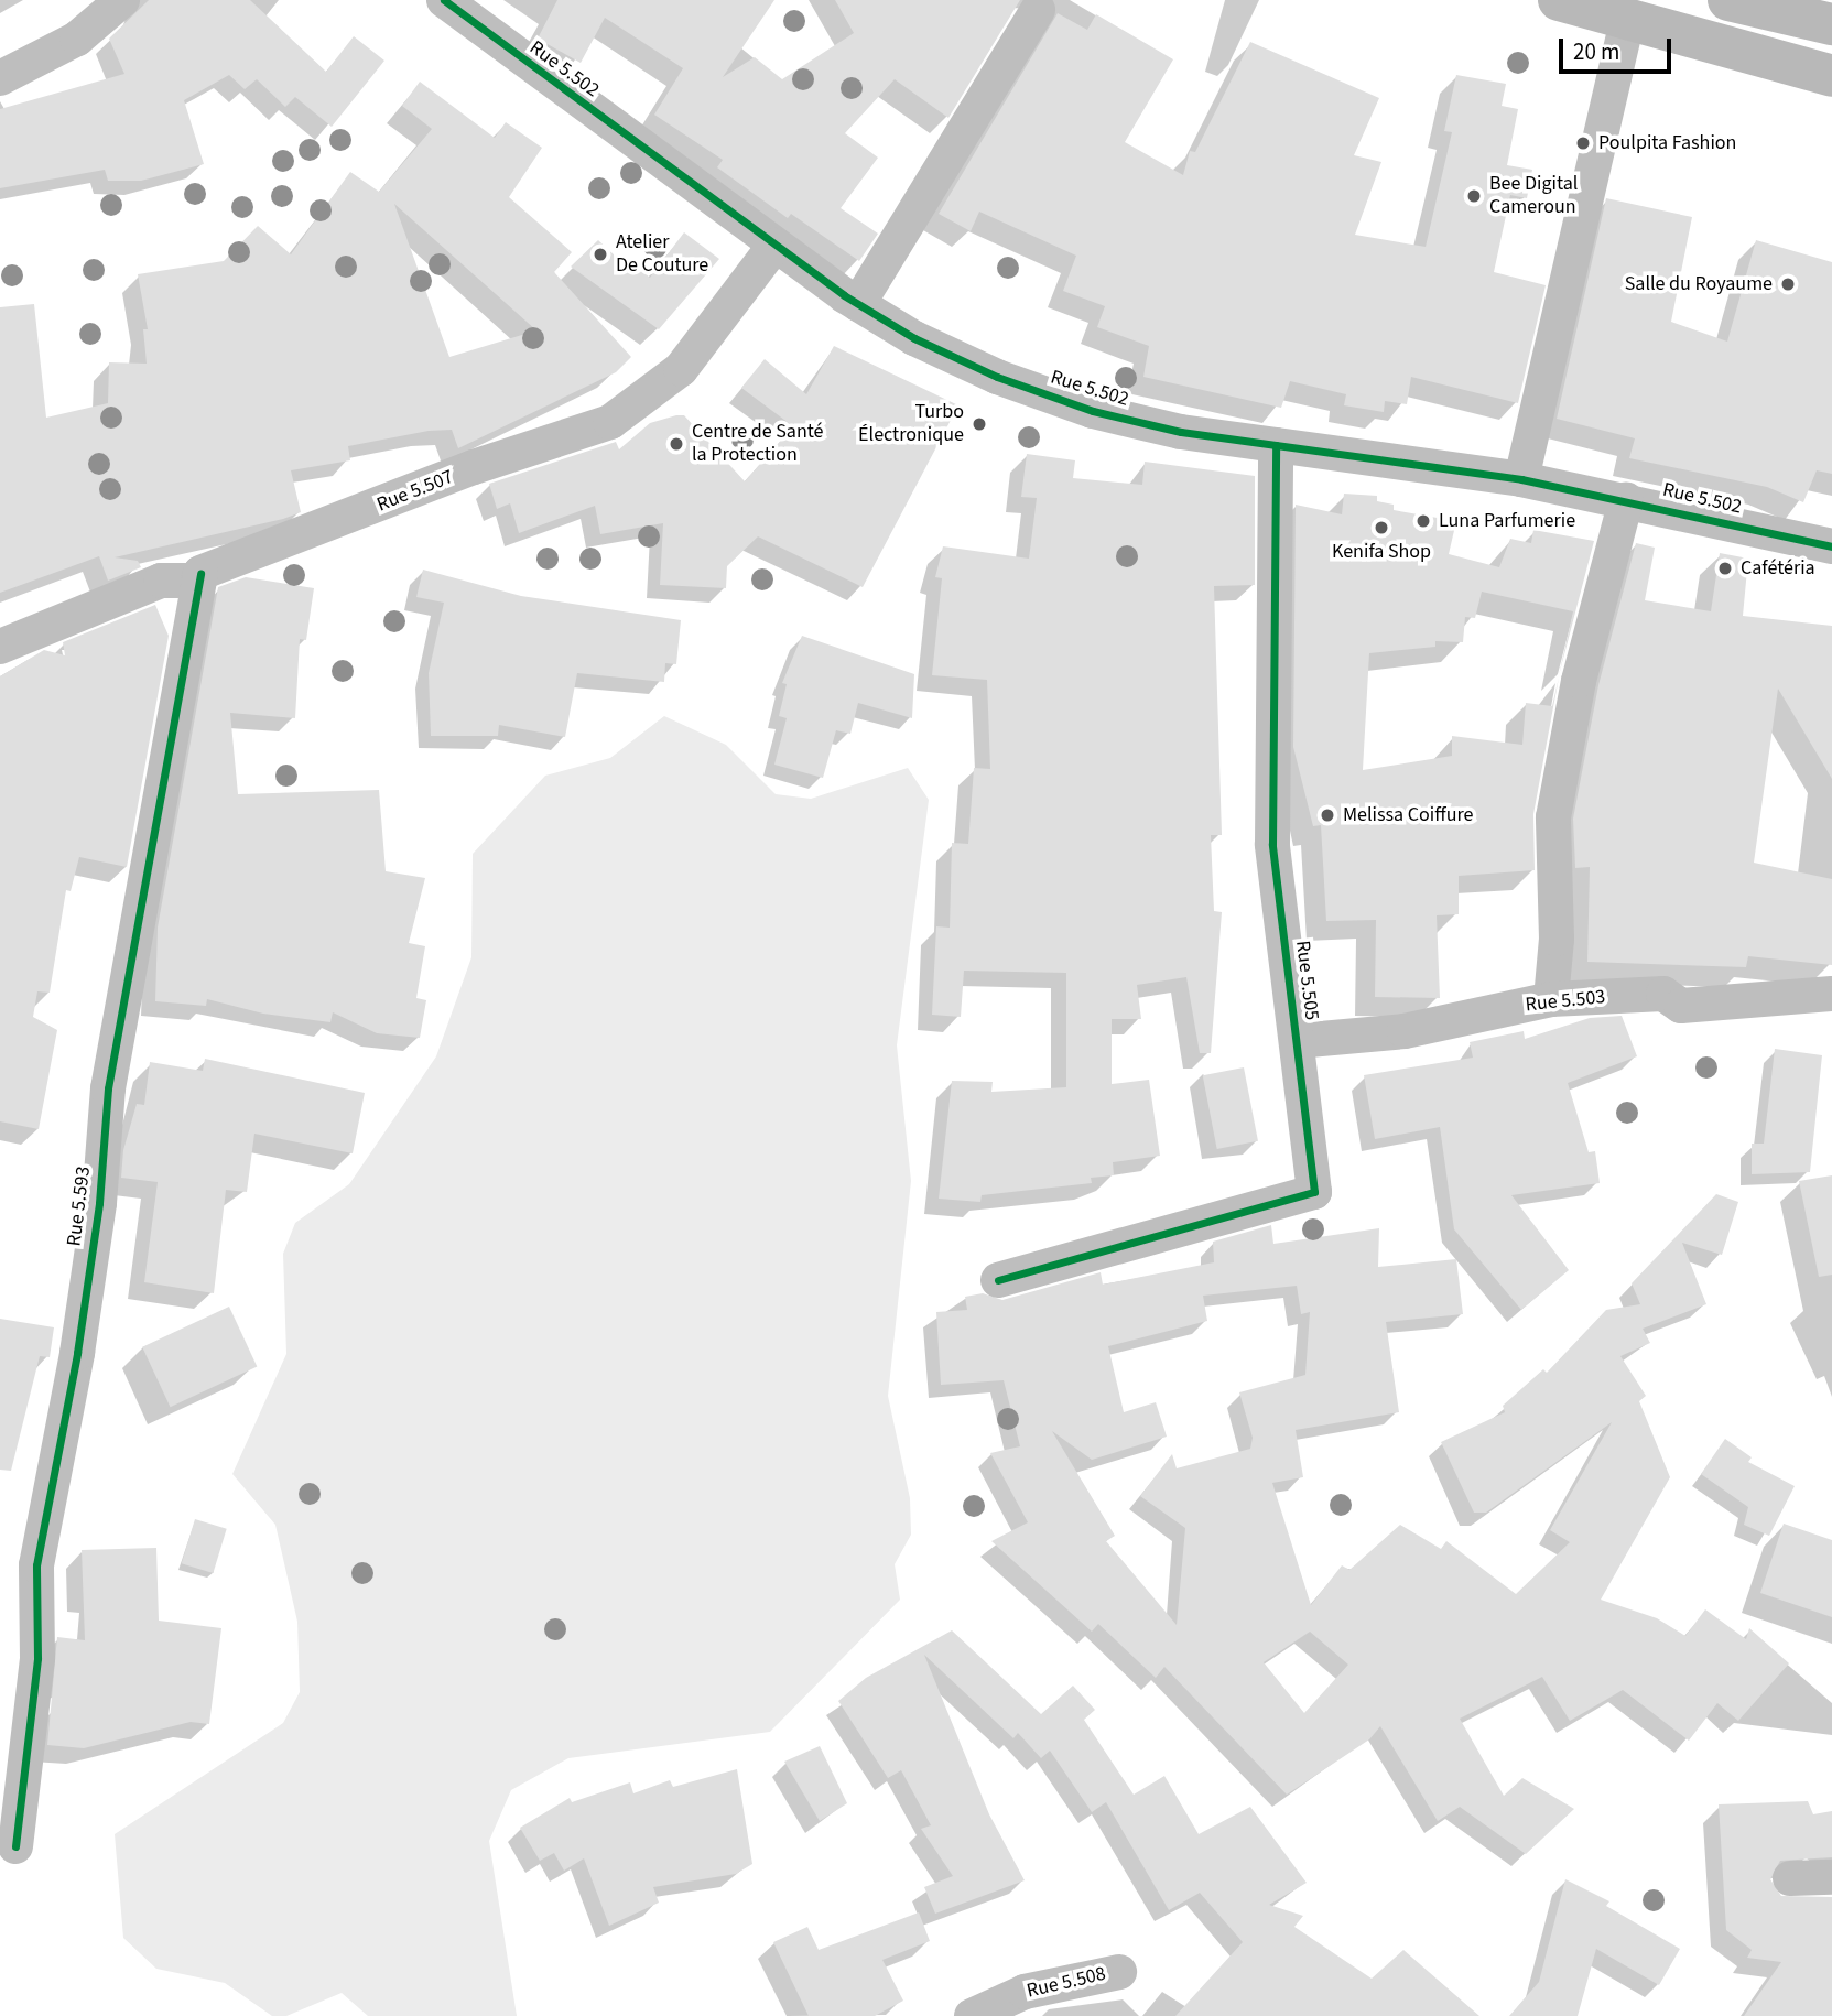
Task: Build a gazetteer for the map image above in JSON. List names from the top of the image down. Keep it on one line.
{"streets":{"street":["Rue 5.502","Rue 5.507","Rue 5.505","Rue 5.503","Rue 5.593","Rue 5.508"]},"crossings":[["Rue 5.502","Rue 5.507"],["Rue 5.502","Rue 5.505"],["Rue 5.507","Rue 5.593"],["Rue 5.505","Rue 5.503"]],"places":["Poulpita Fashion","Bee Digital Cameroun","Atelier De Couture","Salle du Royaume","Turbo Électronique","Centre de Santé la Protection","Luna Parfumerie","Kenifa Shop","Cafétéria","Melissa Coiffure"],"scale_bar":"20 m"}
